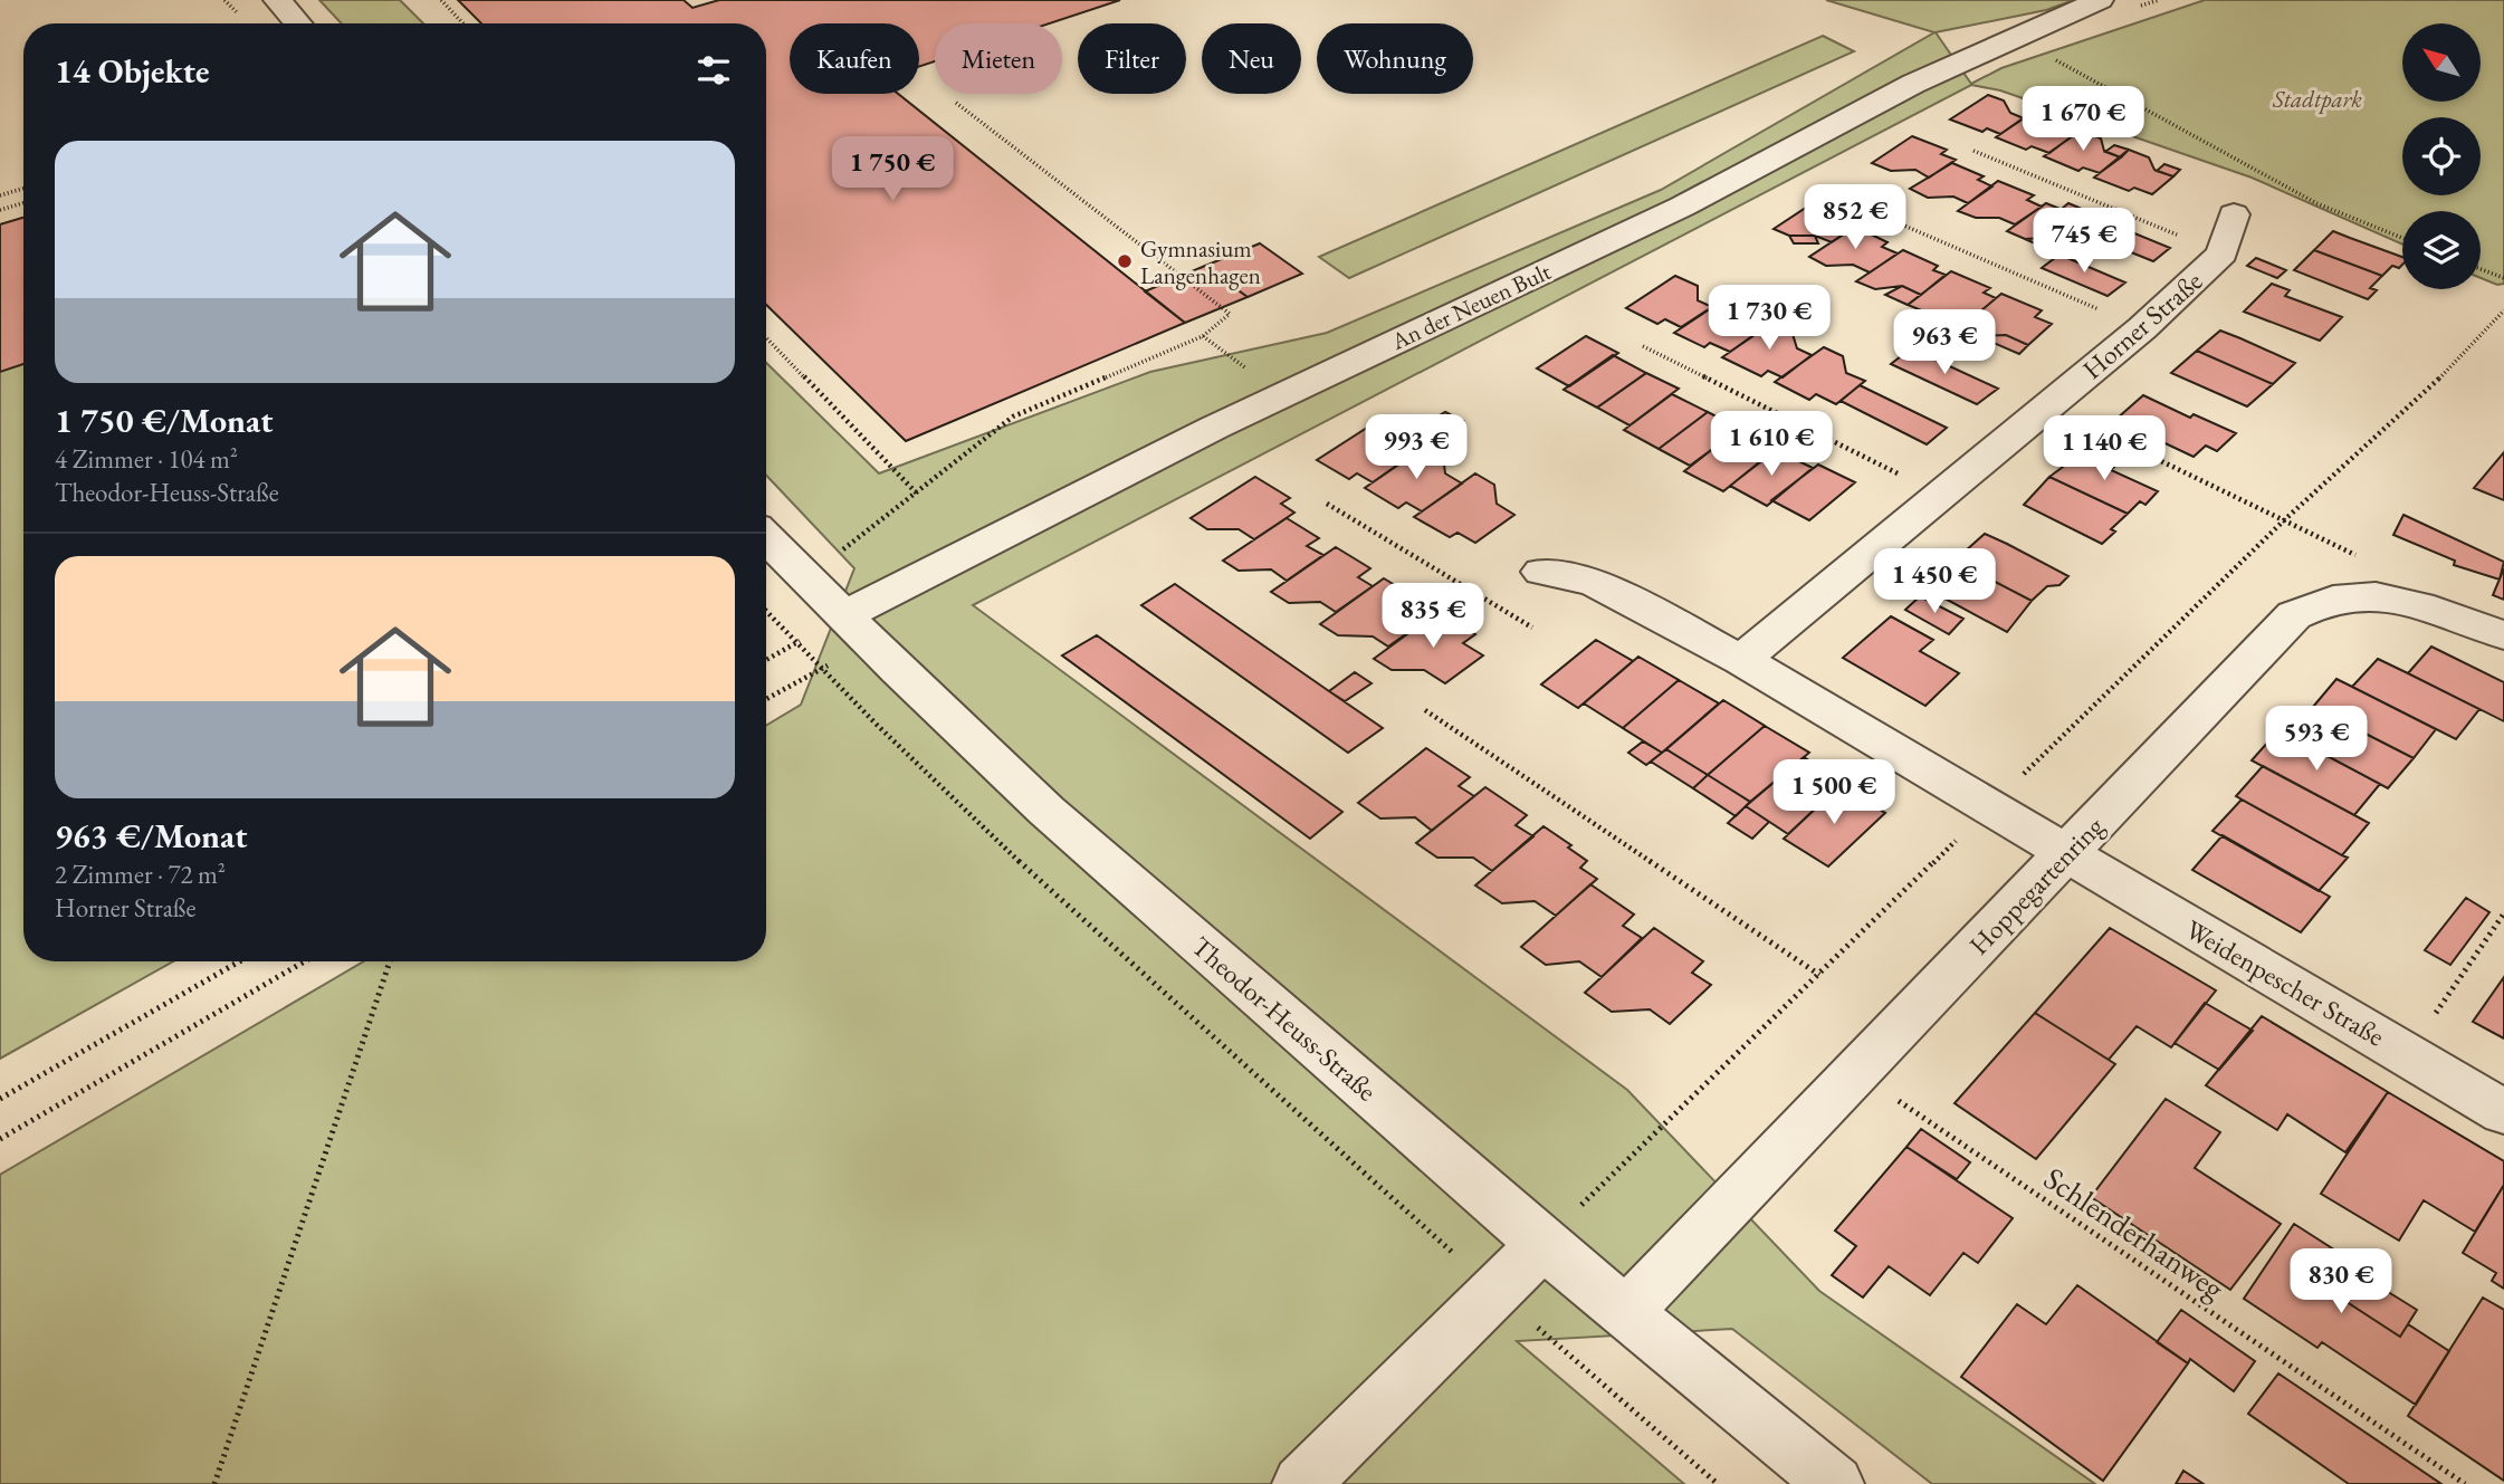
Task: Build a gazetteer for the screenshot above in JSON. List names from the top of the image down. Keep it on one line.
{"streets":{"street":["An der Neuen Bult","Horner Straße","Hoppegartenring","Weidenpescher Straße","Theodor-Heuss-Straße"],"path":["Schlenderhanweg"]},"crossings":[["An der Neuen Bult","Theodor-Heuss-Straße"],["Hoppegartenring","Weidenpescher Straße"],["Hoppegartenring","Theodor-Heuss-Straße"],["Hoppegartenring","Schlenderhanweg"]],"parks":["Stadtpark"],"places":["Gymnasium Langenhagen"],"north":"top left","page":{"chip":["Kaufen","Mieten","Filter","Neu","Wohnung"],"heading":"14 Objekte","price":["1 670 €","1 750 €","852 €","745 €","1 730 €","963 €","1 610 €","993 €","1 140 €","1 450 €","835 €","593 €","1 500 €","830 €"],"list":[{"name":"1 750 €/Monat","note":"4 Zimmer · 104 m² · Theodor-Heuss-Straße"},{"name":"963 €/Monat","note":"2 Zimmer · 72 m² · Horner Straße"}]}}
